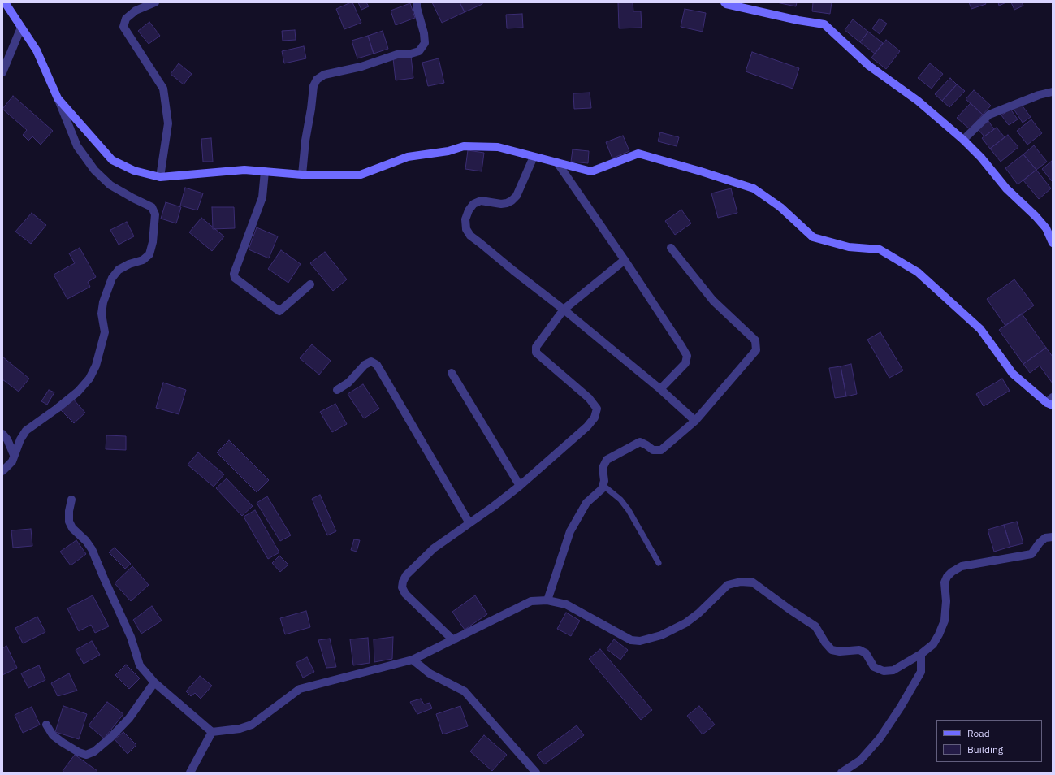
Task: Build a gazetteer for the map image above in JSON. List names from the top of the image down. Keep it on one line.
{"legend":["Road","Building"]}
